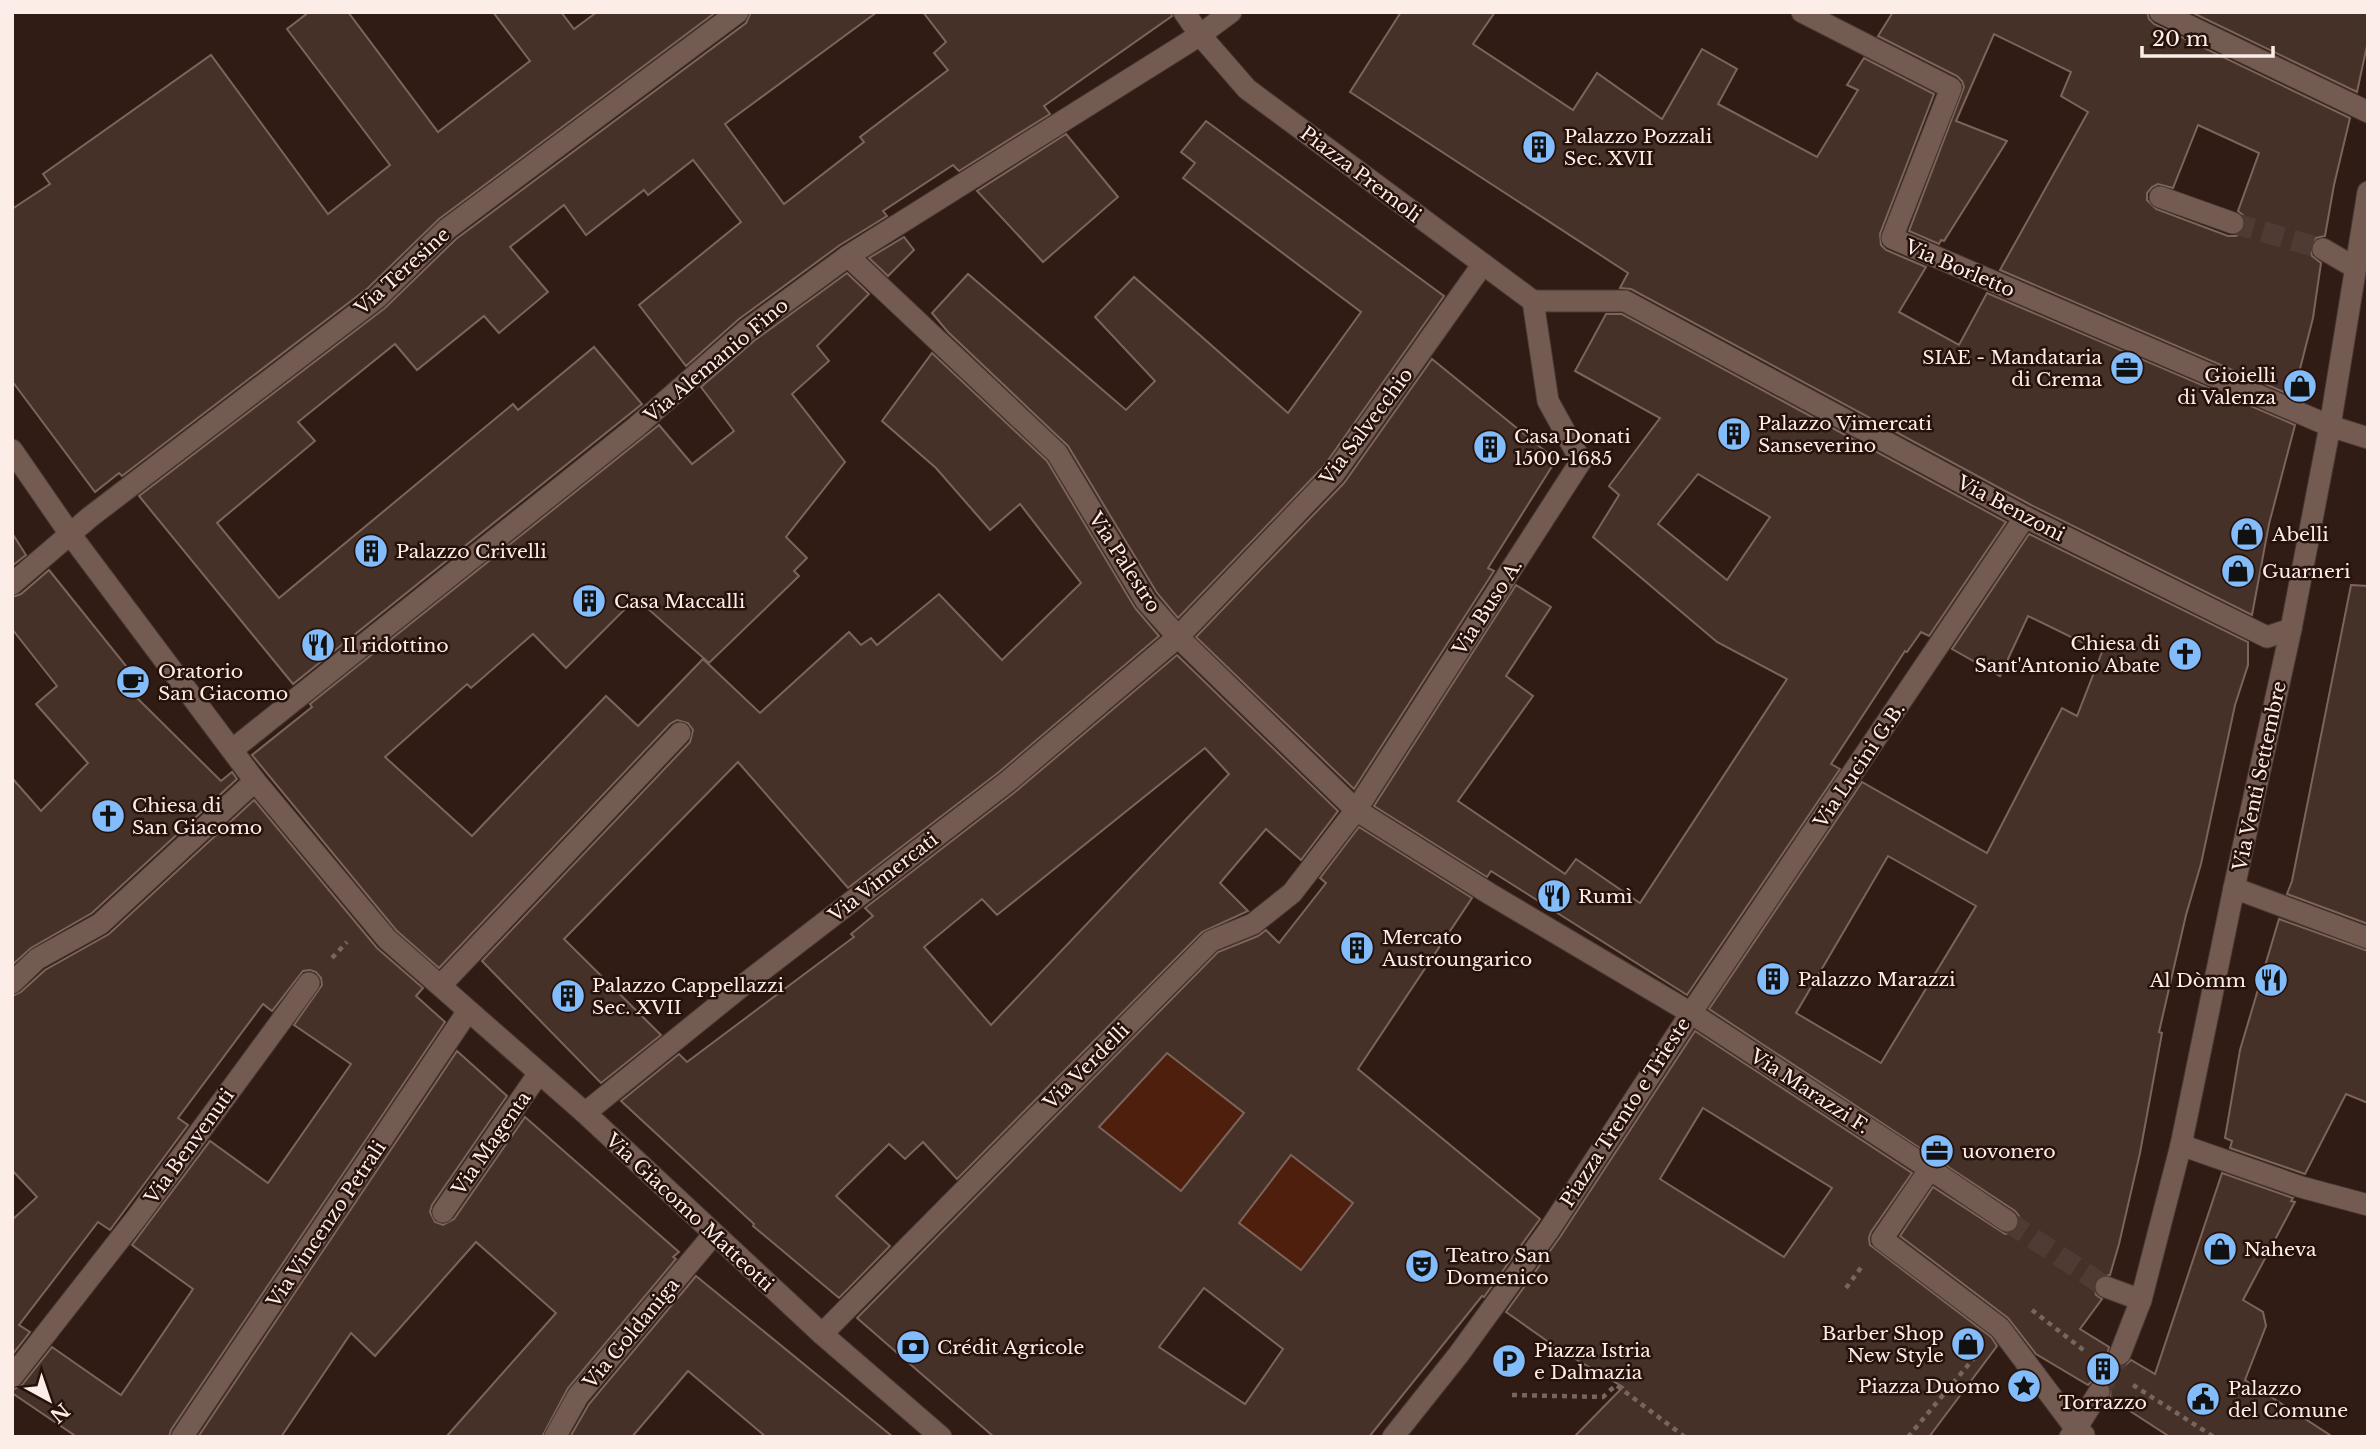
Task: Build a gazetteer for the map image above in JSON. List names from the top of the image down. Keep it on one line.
{"streets":{"street":["Piazza Premoli","Via Borletto","Via Teresine","Via Alemanio Fino","Via Salvecchio","Via Benzoni","Via Palestro","Via Buso A.","Via Lucini G.B.","Via Venti Settembre","Via Vimercati","Via Verdelli","Via Marazzi F.","Piazza Trento e Trieste","Via Magenta","Via Benvenuti","Via Giacomo Matteotti","Via Vincenzo Petrali","Via Goldaniga"]},"crossings":[["Piazza Premoli","Via Alemanio Fino"],["Piazza Premoli","Via Salvecchio"],["Piazza Premoli","Via Benzoni"],["Piazza Premoli","Via Buso A."],["Via Borletto","Via Venti Settembre"],["Via Teresine","Via Giacomo Matteotti"],["Via Alemanio Fino","Via Palestro"],["Via Alemanio Fino","Via Giacomo Matteotti"],["Via Salvecchio","Via Palestro"],["Via Salvecchio","Via Vimercati"],["Via Benzoni","Via Buso A."],["Via Benzoni","Via Lucini G.B."],["Via Benzoni","Via Venti Settembre"],["Via Palestro","Via Buso A."],["Via Palestro","Via Vimercati"],["Via Palestro","Via Verdelli"],["Via Palestro","Piazza Trento e Trieste"],["Via Buso A.","Via Verdelli"],["Via Lucini G.B.","Via Marazzi F."],["Via Lucini G.B.","Piazza Trento e Trieste"],["Via Vimercati","Via Giacomo Matteotti"],["Via Verdelli","Via Giacomo Matteotti"],["Via Marazzi F.","Piazza Trento e Trieste"],["Via Magenta","Via Giacomo Matteotti"],["Via Giacomo Matteotti","Via Vincenzo Petrali"],["Via Giacomo Matteotti","Via Goldaniga"]],"places":{"building":["Palazzo Pozzali Sec. XVII","Palazzo Vimercati Sanseverino","Casa Donati 1500-1685","Palazzo Crivelli","Casa Maccalli","Mercato Austroungarico","Palazzo Marazzi","Palazzo Cappellazzi Sec. XVII","Torrazzo"],"office":["SIAE - Mandataria di Crema","uovonero"],"shop":["Gioielli di Valenza","Abelli","Guarneri","Naheva","Barber Shop New Style"],"restaurant":["Il ridottino","Rumì","Al Dòmm"],"church":["Chiesa di Sant'Antonio Abate","Chiesa di San Giacomo"],"cafe":["Oratorio San Giacomo"],"theatre":["Teatro San Domenico"],"bank":["Crédit Agricole"],"parking":["Piazza Istria e Dalmazia"],"place":["Piazza Duomo"],"public building":["Palazzo del Comune"]},"scale_bar":"20 m","north":"bottom right"}
